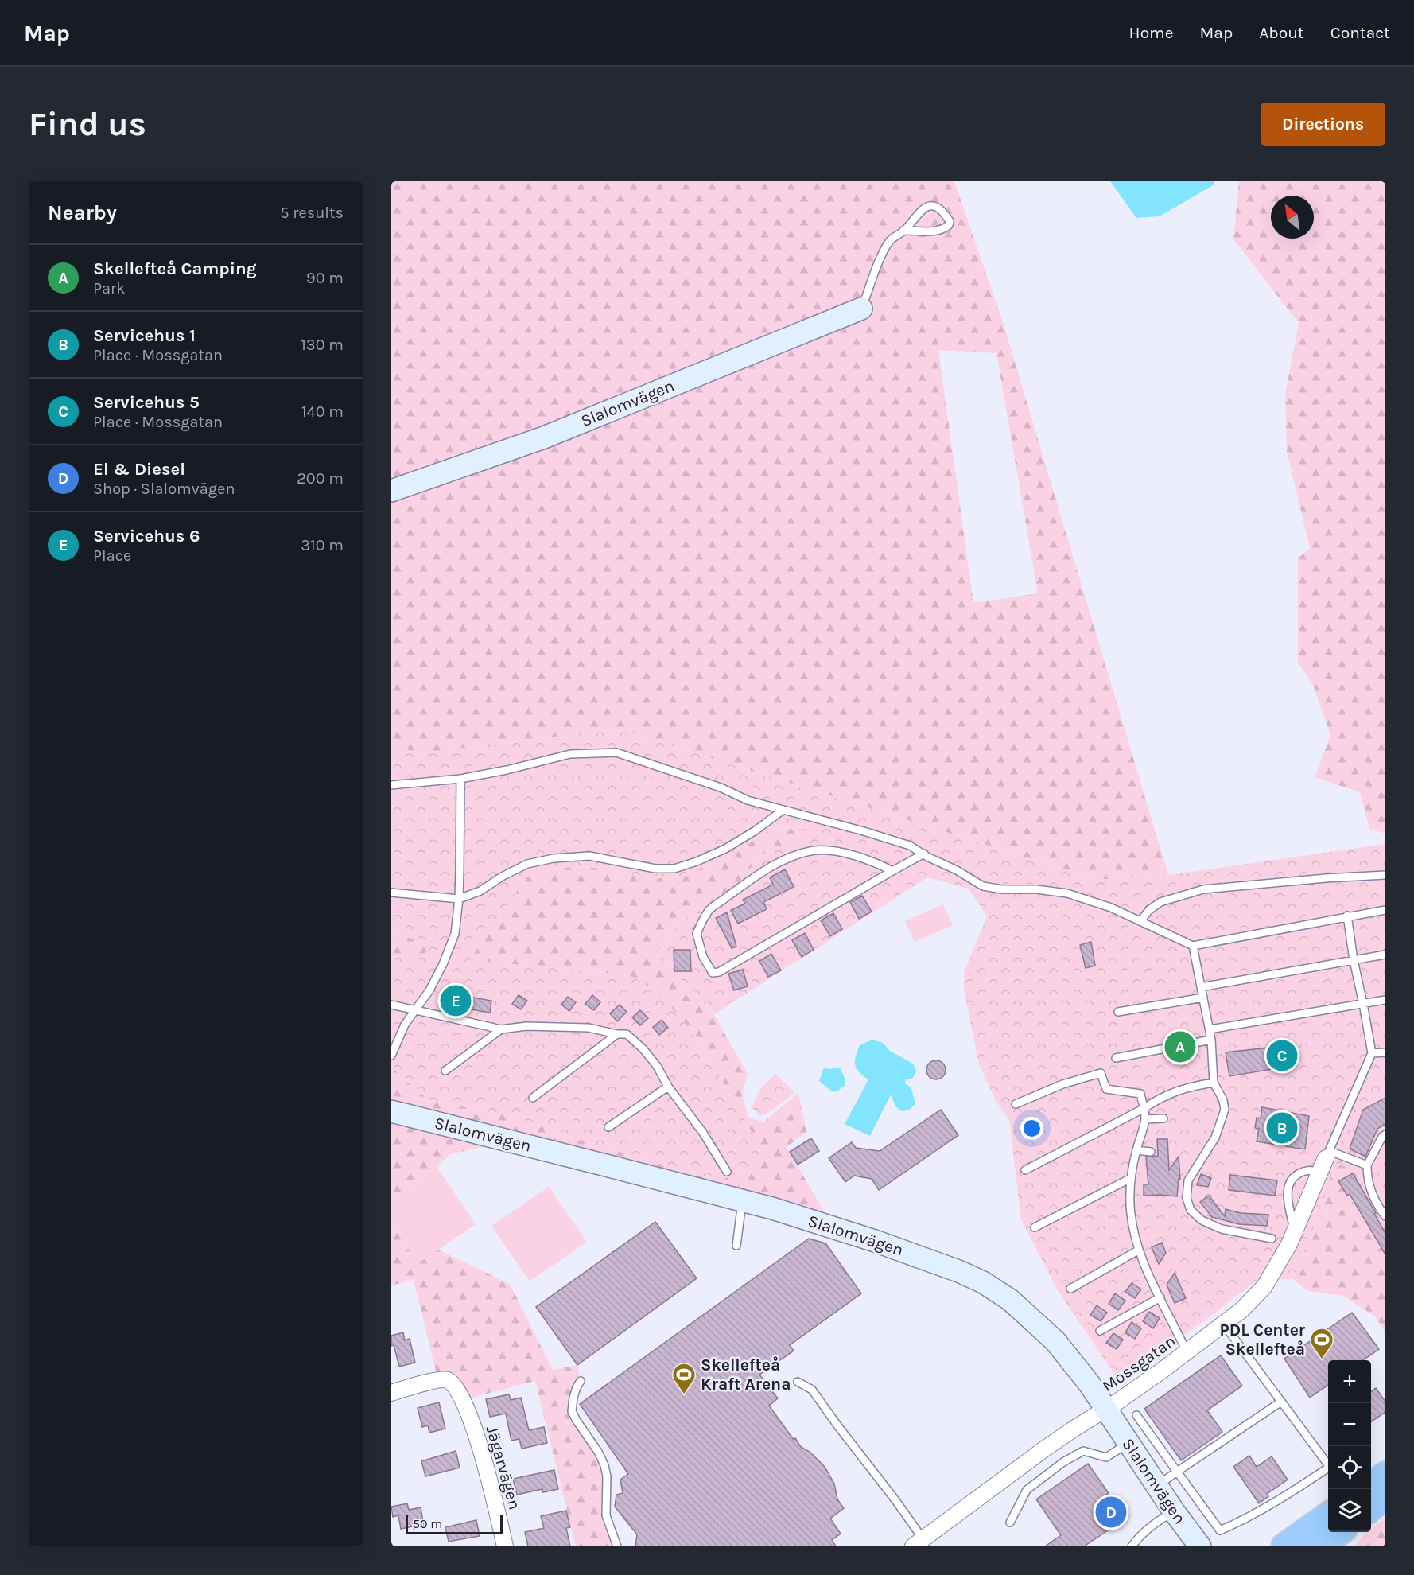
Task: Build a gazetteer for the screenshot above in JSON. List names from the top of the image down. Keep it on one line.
{"streets":{"street":["Slalomvägen","Mossgatan","Jägarvägen"]},"crossings":[["Slalomvägen","Mossgatan"]],"places":{"sports":["PDL Center Skellefteå","Skellefteå Kraft Arena"]},"scale_bar":"50 m","north":"top left","page":{"header":"Map","nav":["Home","Map","About","Contact"],"buttons":"Directions","title":"Find us","heading":["Nearby","5 results"],"list":[{"mark":"A","name":"Skellefteå Camping","note":"Park","value":"90 m"},{"mark":"B","name":"Servicehus 1","note":"Place · Mossgatan","value":"130 m"},{"mark":"C","name":"Servicehus 5","note":"Place · Mossgatan","value":"140 m"},{"mark":"D","name":"El & Diesel","note":"Shop · Slalomvägen","value":"200 m"},{"mark":"E","name":"Servicehus 6","note":"Place","value":"310 m"}],"pins":["E","A","C","B","D"],"map_buttons":["+","−"],"scale":"50 m"}}
